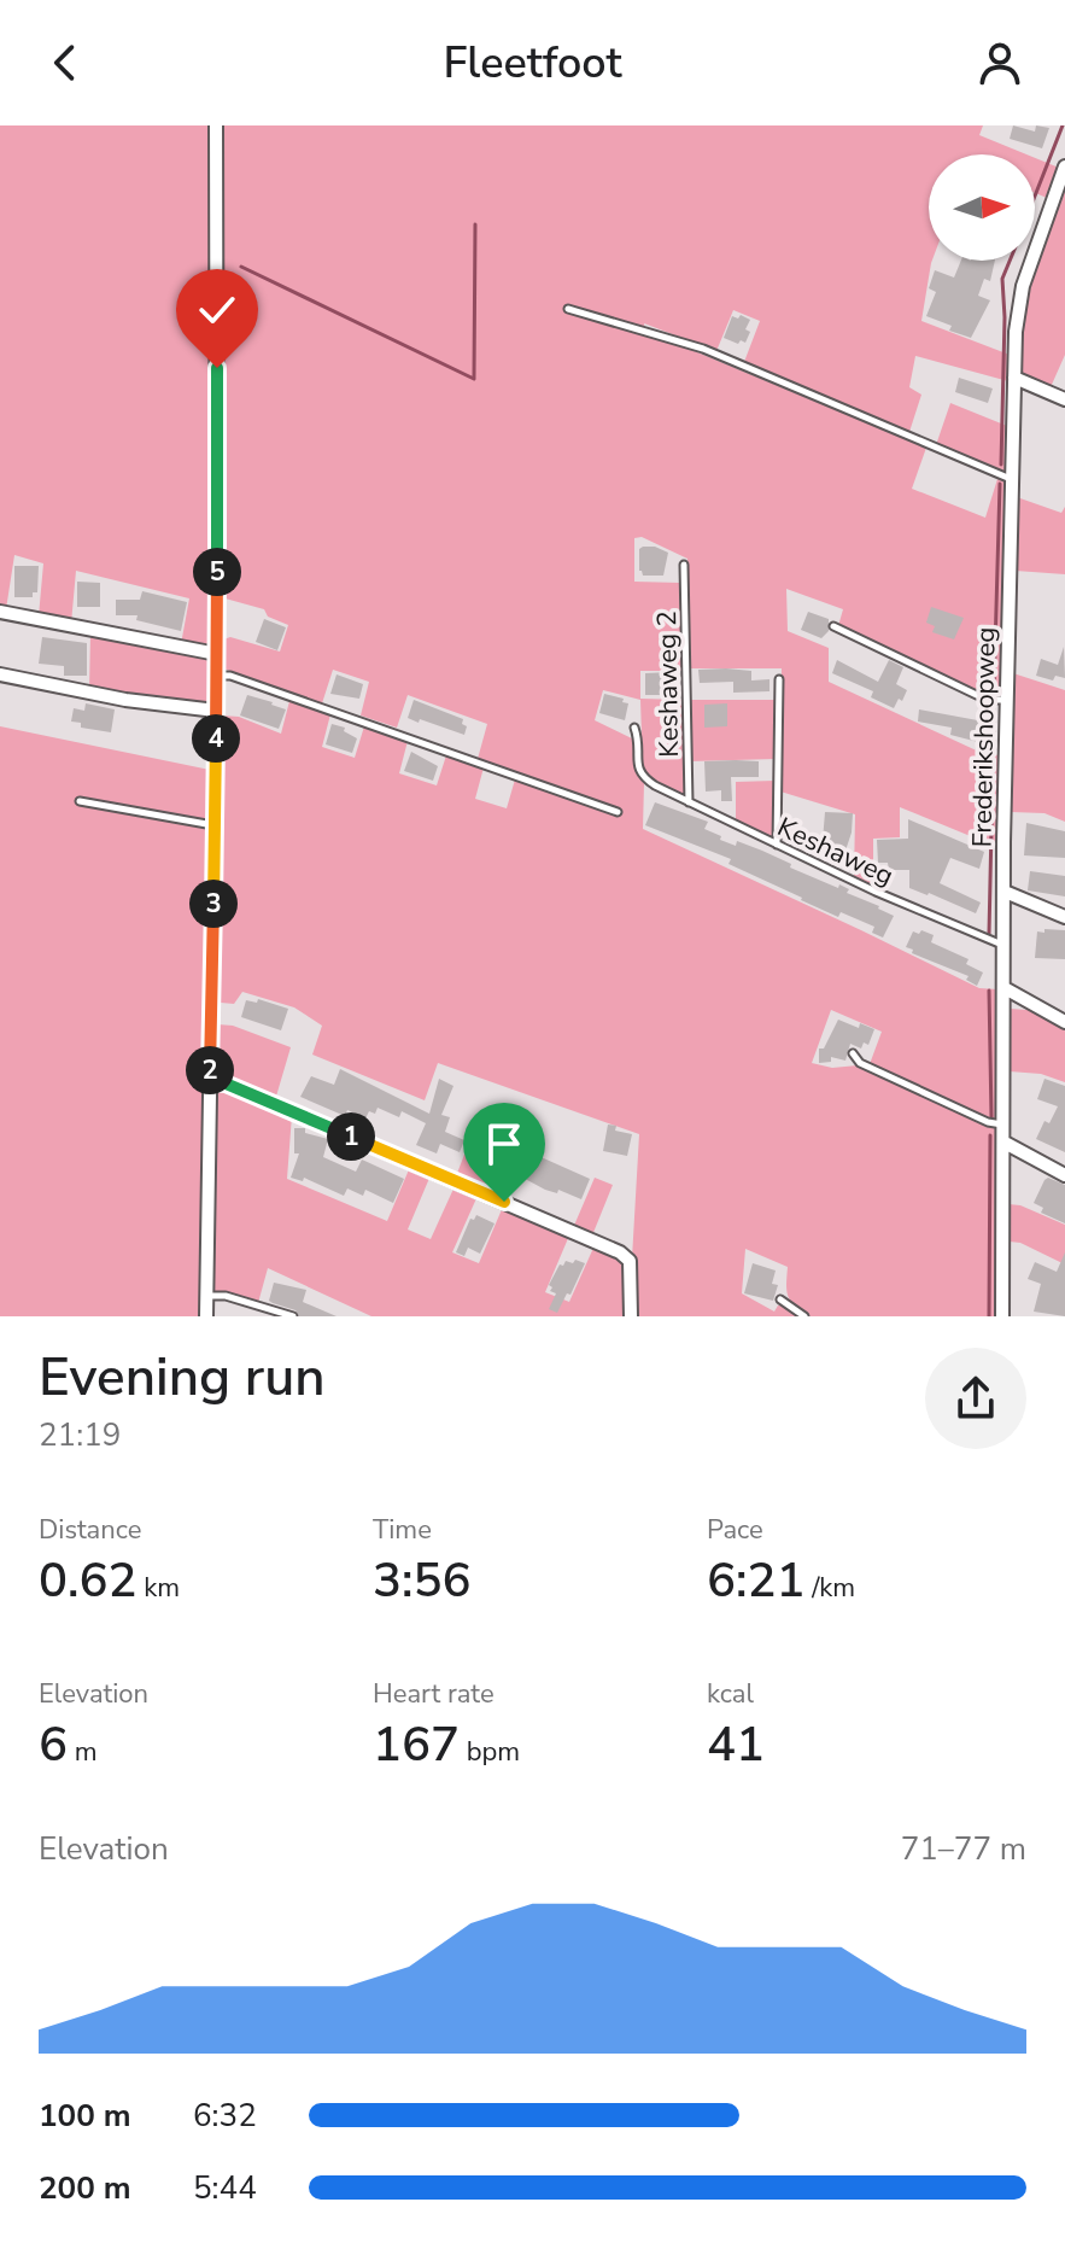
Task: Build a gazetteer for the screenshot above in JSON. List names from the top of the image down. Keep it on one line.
{"streets":{"street":["Frederikshoopweg"],"lane":["Keshaweg 2","Keshaweg"]},"crossings":[["Keshaweg 2","Keshaweg"],["Frederikshoopweg","Keshaweg"]],"north":"right","page":{"header":"Fleetfoot","pins":["5","4","3","2","1"],"heading":["Evening run","21:19"],"stats":[["Distance","0.62 km"],["Time","3:56"],["Pace","6:21 /km"],["Elevation","6 m"],["Heart rate","167 bpm"],["kcal","41"]],"chart":["Elevation","71–77 m"],"list":[{"name":"100 m","note":"6:32"},{"name":"200 m","note":"5:44"}]}}
